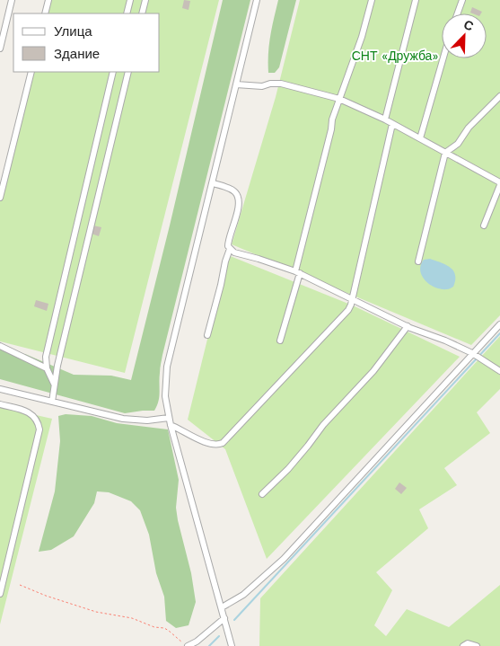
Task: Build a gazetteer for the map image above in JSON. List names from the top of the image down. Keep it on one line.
{"parks":["СНТ «Дружба»"],"legend":["Улица","Здание"],"north":"top right"}
